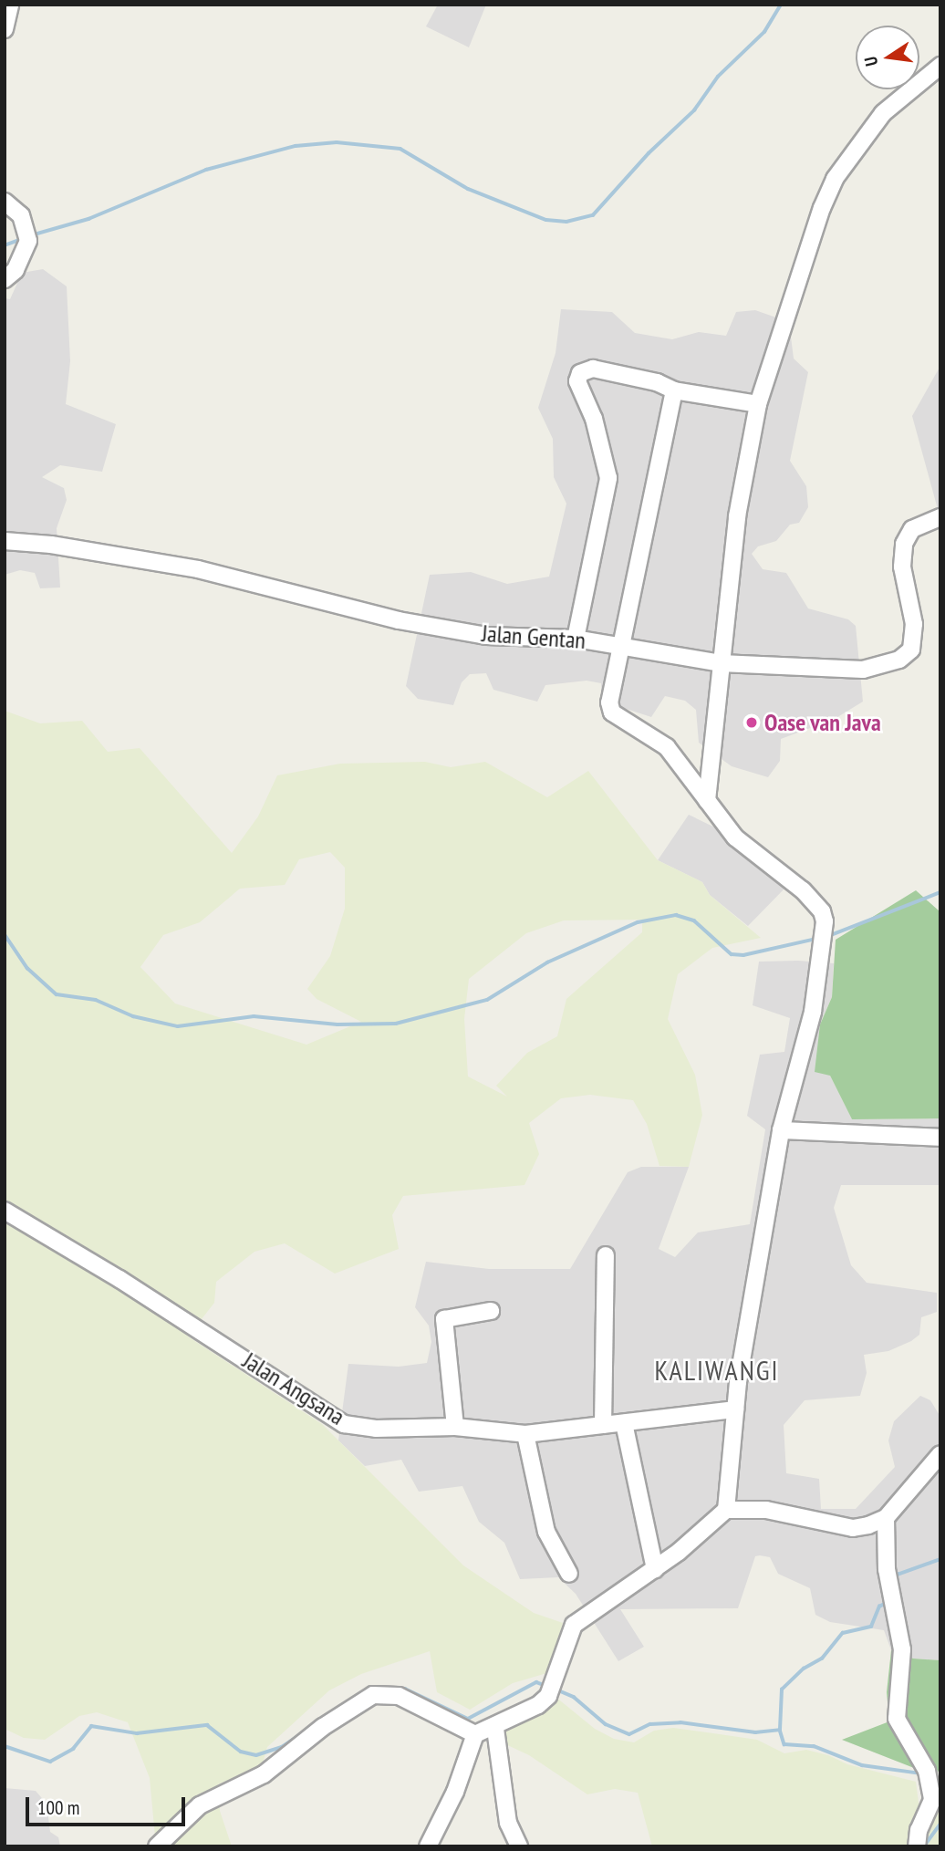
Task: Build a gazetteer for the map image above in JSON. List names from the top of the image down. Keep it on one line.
{"streets":{"street":["Jalan Gentan","Jalan Angsana"]},"districts":["KALIWANGI"],"places":["Oase van Java"],"scale_bar":"100 m","north":"left"}
